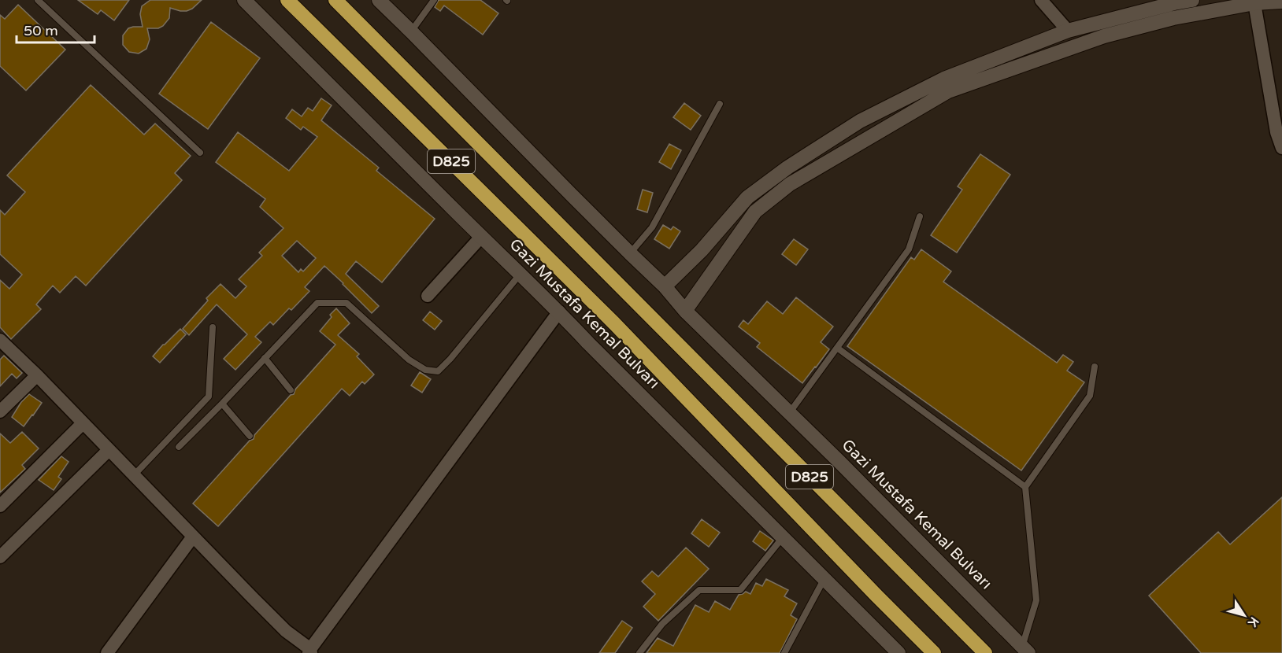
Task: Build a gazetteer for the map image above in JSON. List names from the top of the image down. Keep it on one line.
{"streets":{"highway":["D825","Gazi Mustafa Kemal Bulvarı"]},"scale_bar":"50 m","north":"bottom right"}
